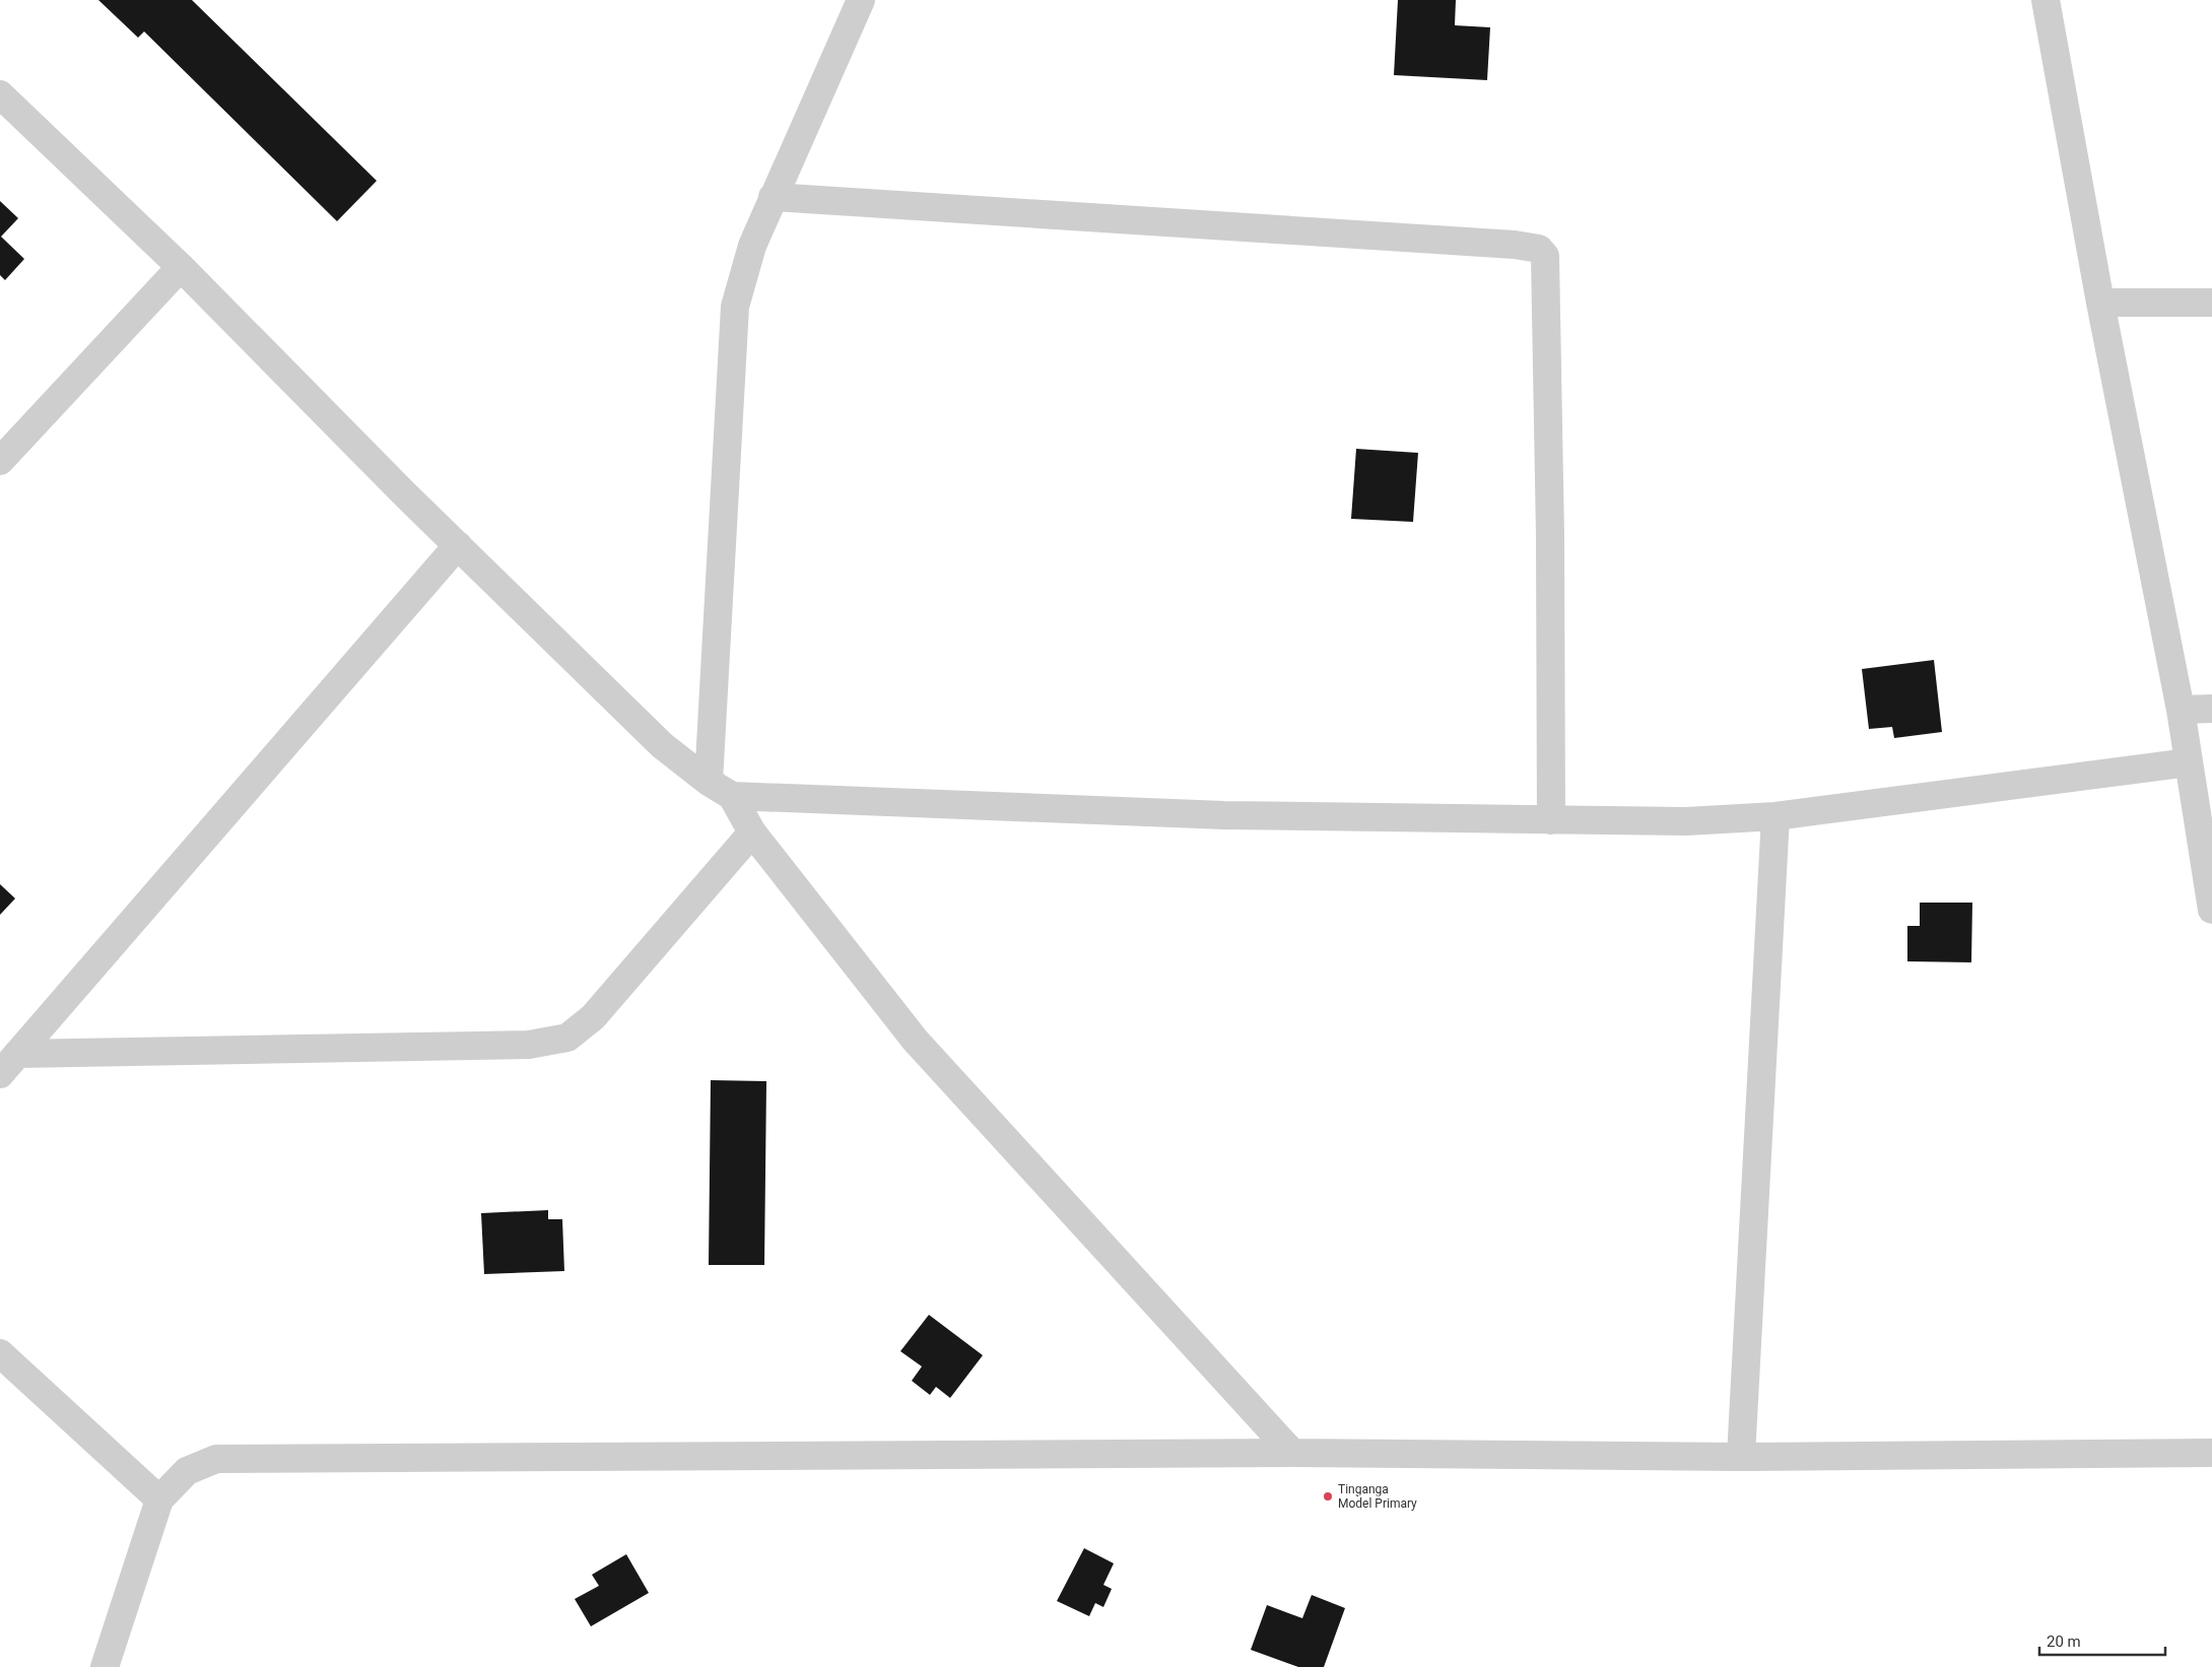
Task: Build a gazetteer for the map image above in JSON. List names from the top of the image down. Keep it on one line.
{"places":["Tinganga Model Primary"],"scale_bar":"20 m"}
